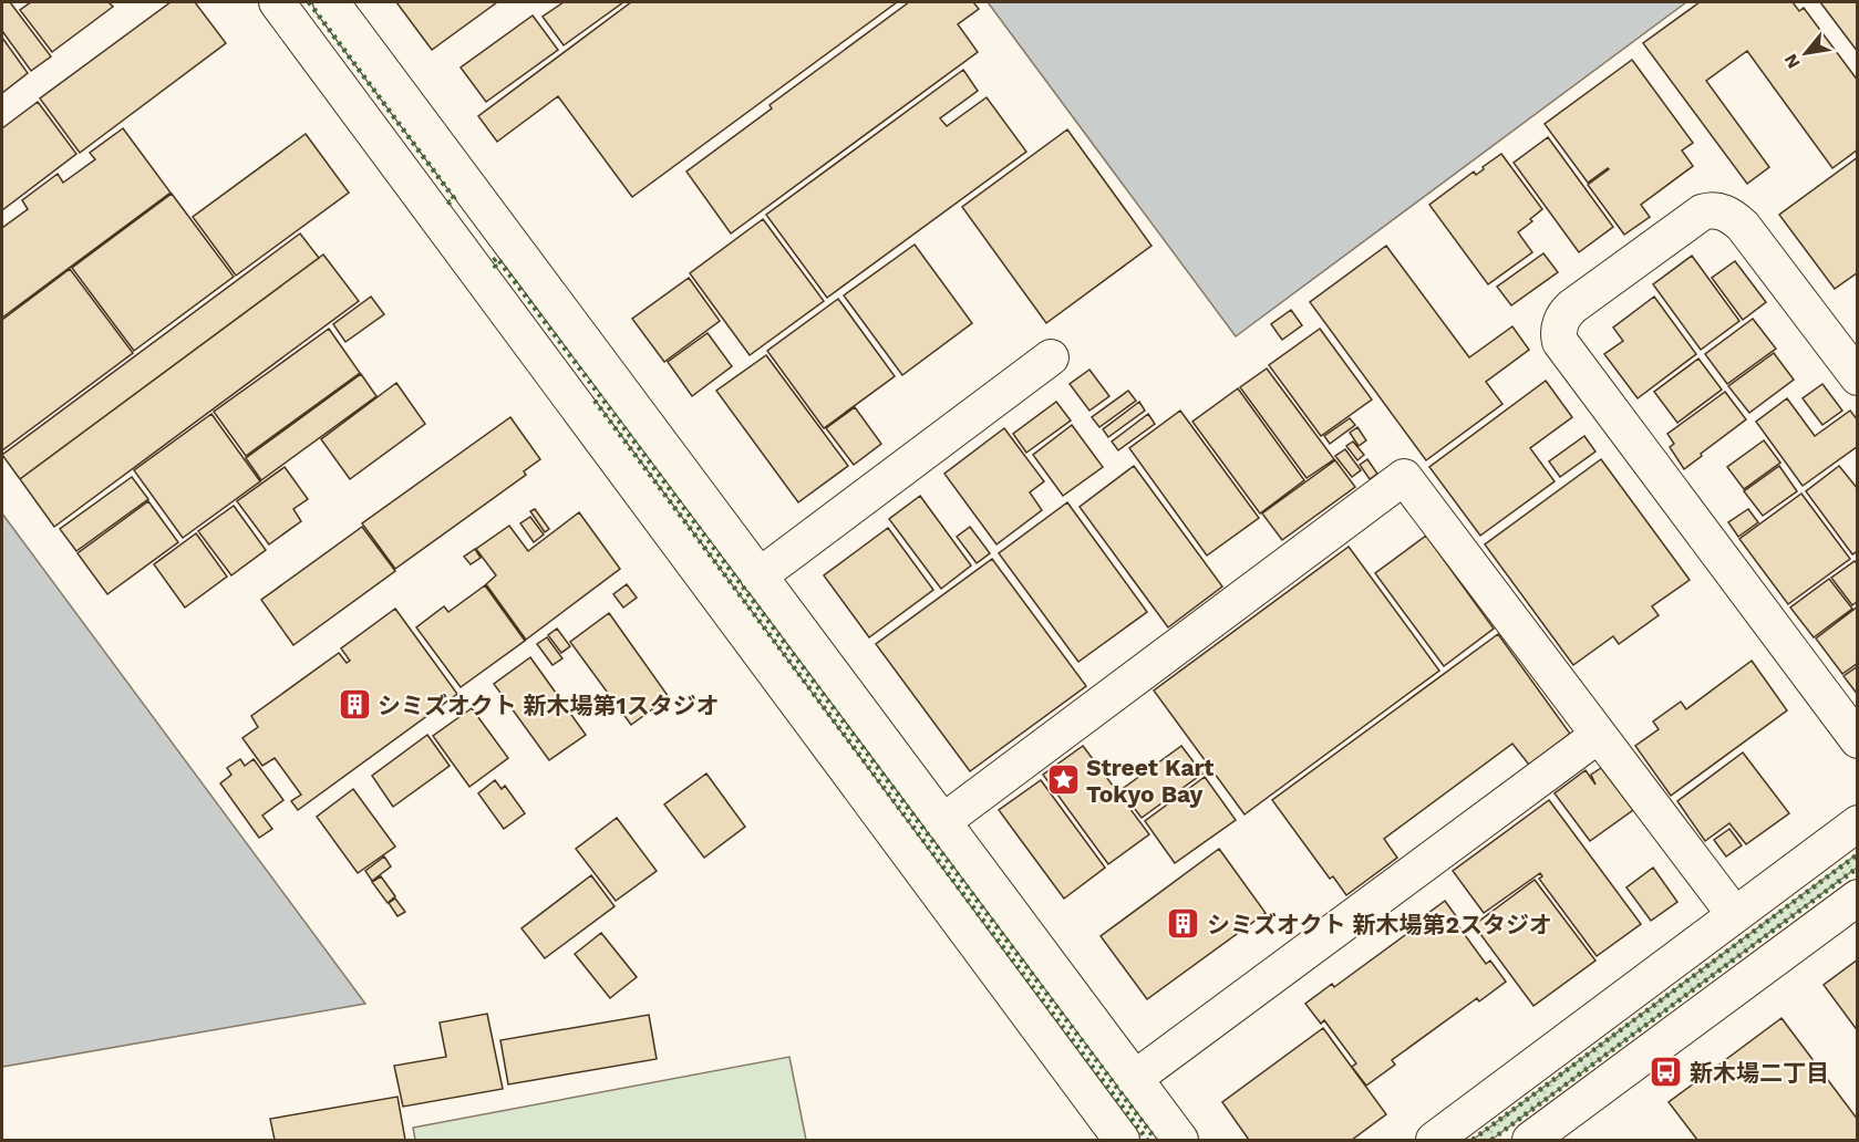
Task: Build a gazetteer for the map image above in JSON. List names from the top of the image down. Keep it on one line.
{"places":{"building":["シミズオクト 新木場第1スタジオ","シミズオクト 新木場第2スタジオ"],"place":["Street Kart Tokyo Bay"],"bus stop":["新木場二丁目"]},"north":"bottom left"}
